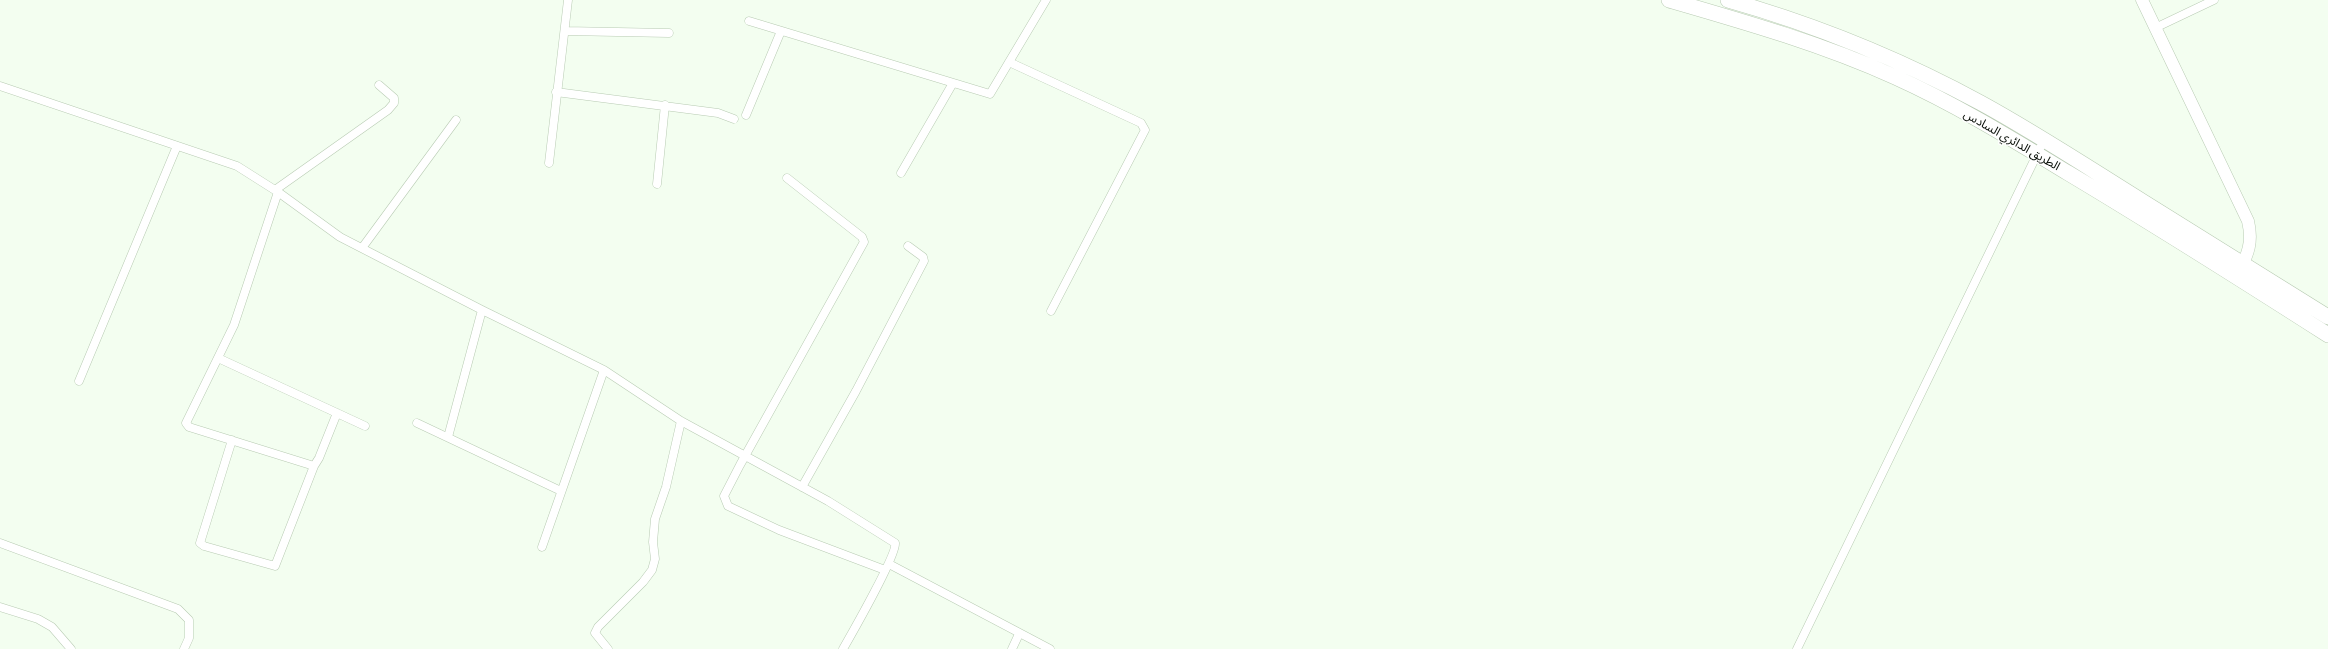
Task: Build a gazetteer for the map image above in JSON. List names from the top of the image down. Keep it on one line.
{"streets":{"highway":["الطريق الدائري السادس"]}}
